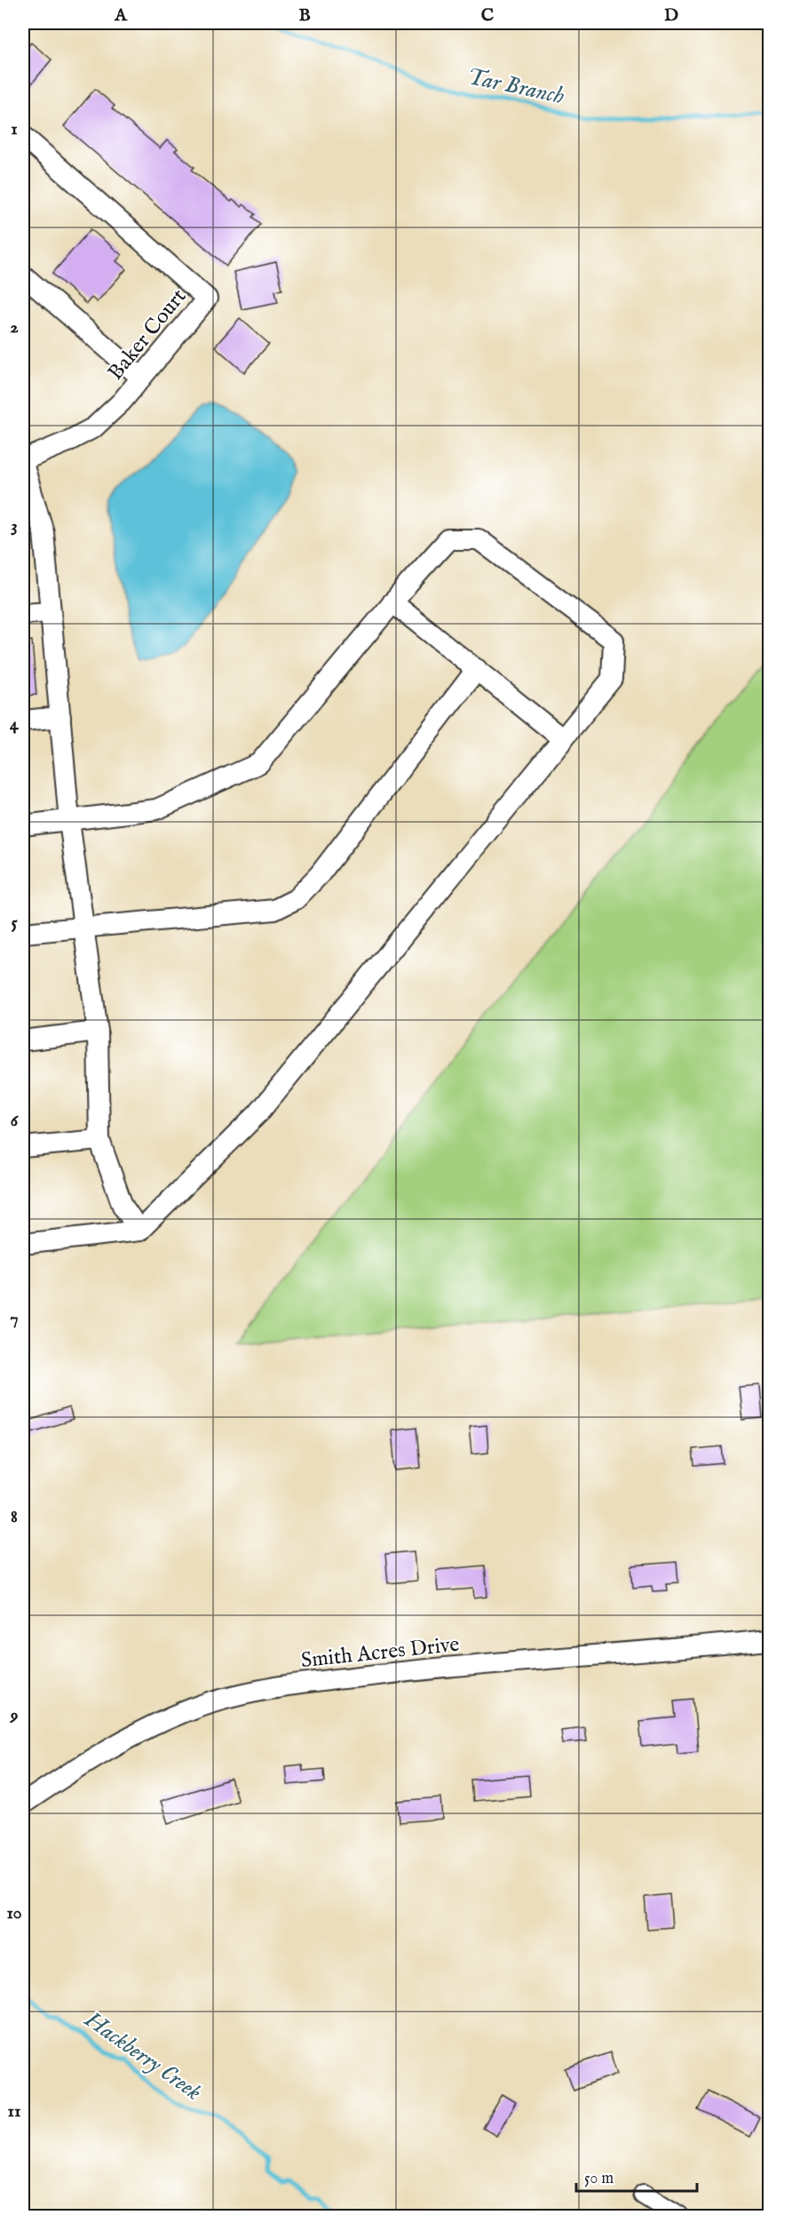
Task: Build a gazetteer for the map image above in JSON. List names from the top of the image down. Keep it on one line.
{"streets":{"street":["Baker Court","Smith Acres Drive"]},"water":["Tar Branch","Hackberry Creek"],"scale_bar":"50 m","grid":{"columns":["A","B","C","D"],"rows":["1","2","3","4","5","6","7","8","9","10","11"]}}
